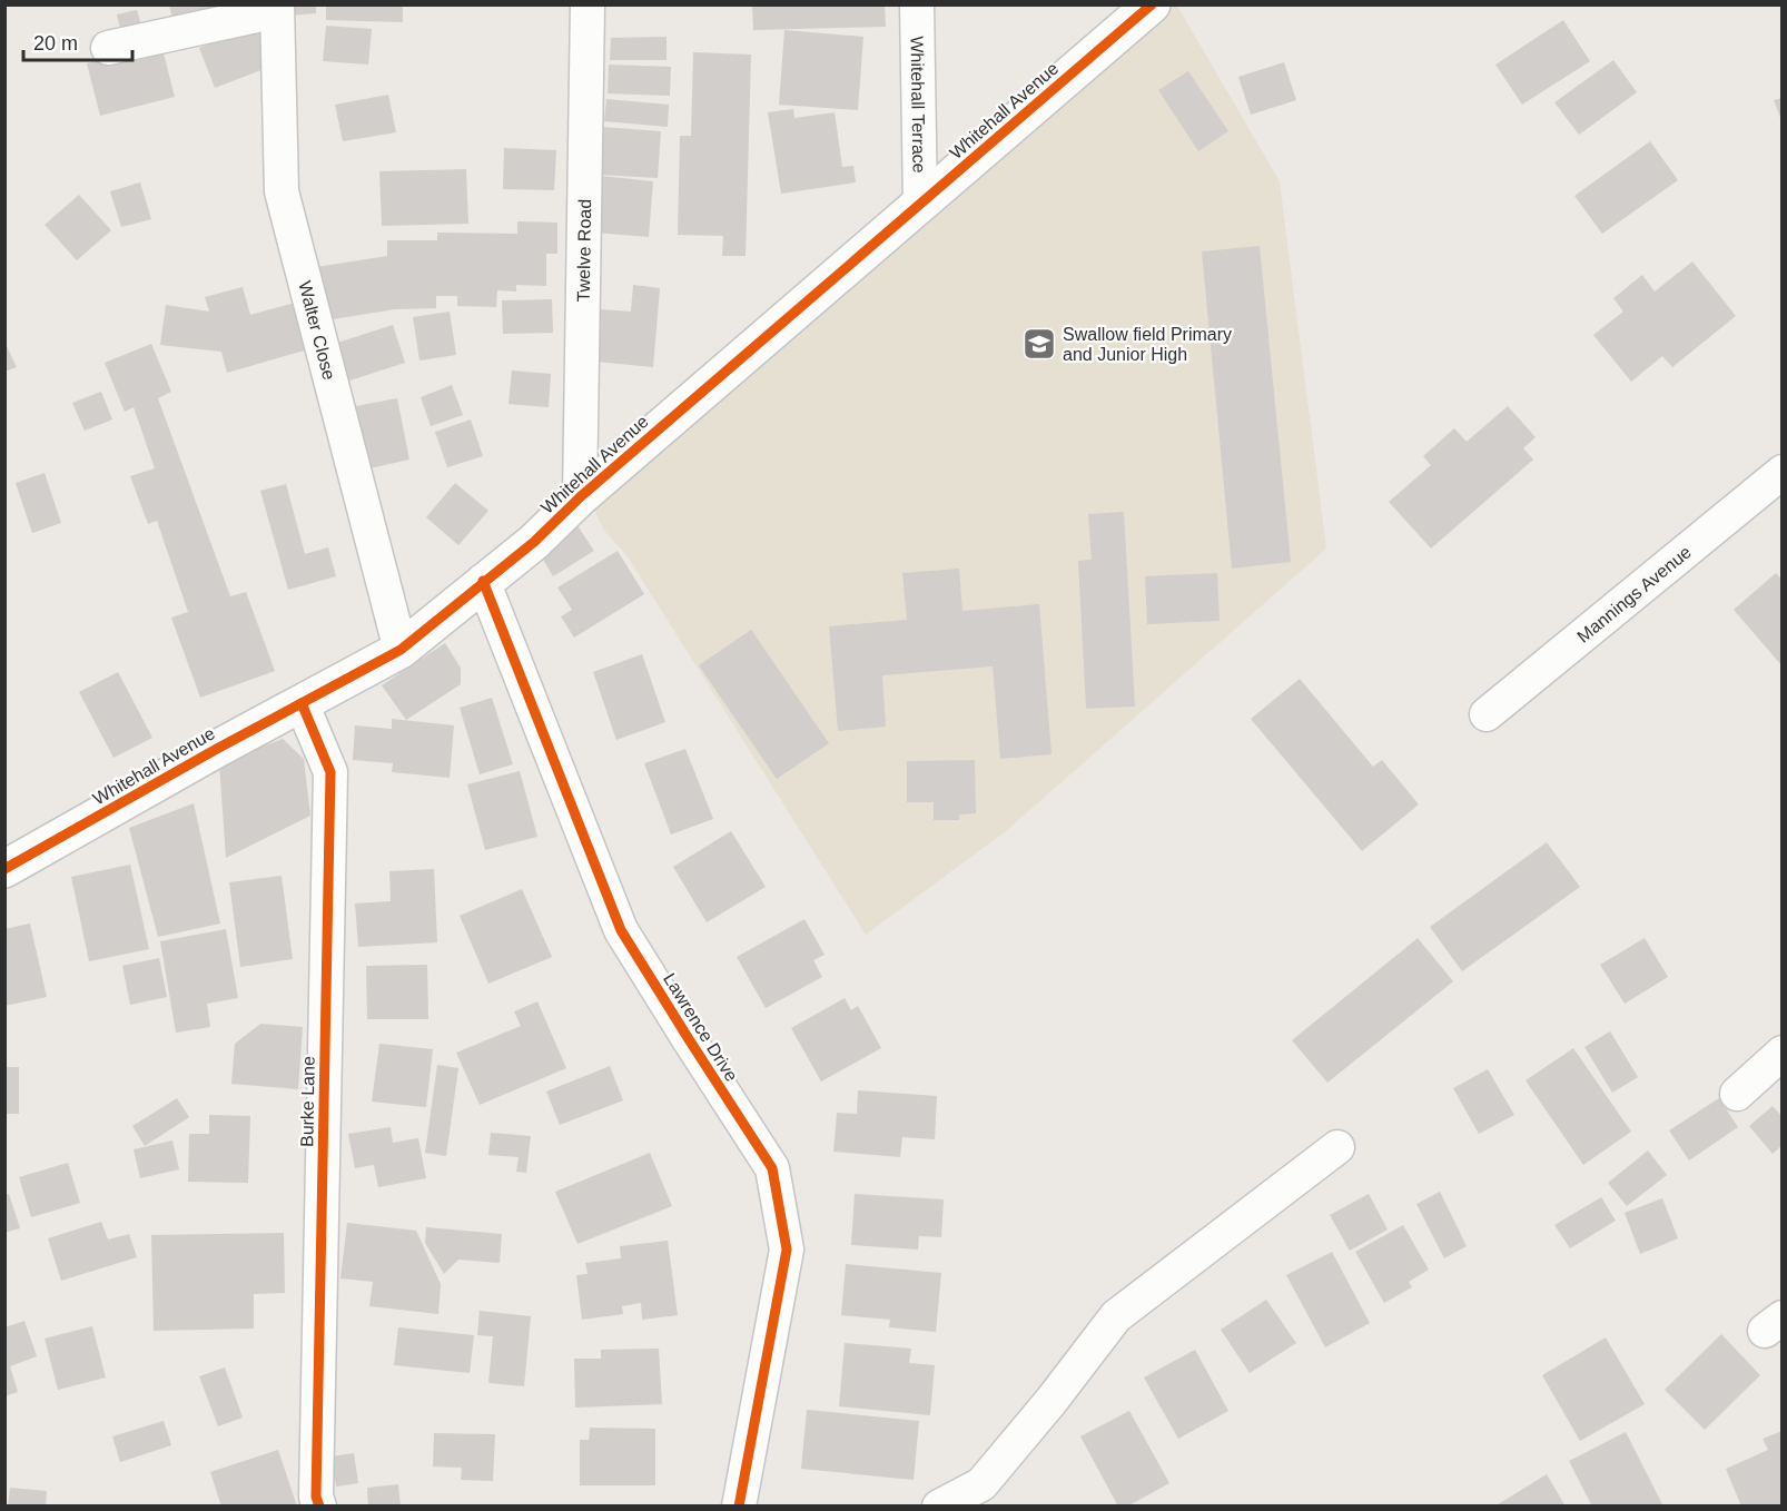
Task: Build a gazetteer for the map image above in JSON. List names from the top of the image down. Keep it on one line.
{"streets":{"street":["Whitehall Terrace","Whitehall Avenue","Twelve Road","Walter Close","Mannings Avenue","Lawrence Drive","Burke Lane"]},"crossings":[["Whitehall Terrace","Whitehall Avenue"],["Whitehall Avenue","Twelve Road"],["Whitehall Avenue","Walter Close"],["Whitehall Avenue","Lawrence Drive"],["Whitehall Avenue","Burke Lane"]],"places":{"school or university":["Swallow field Primary and Junior High"]},"scale_bar":"20 m"}
